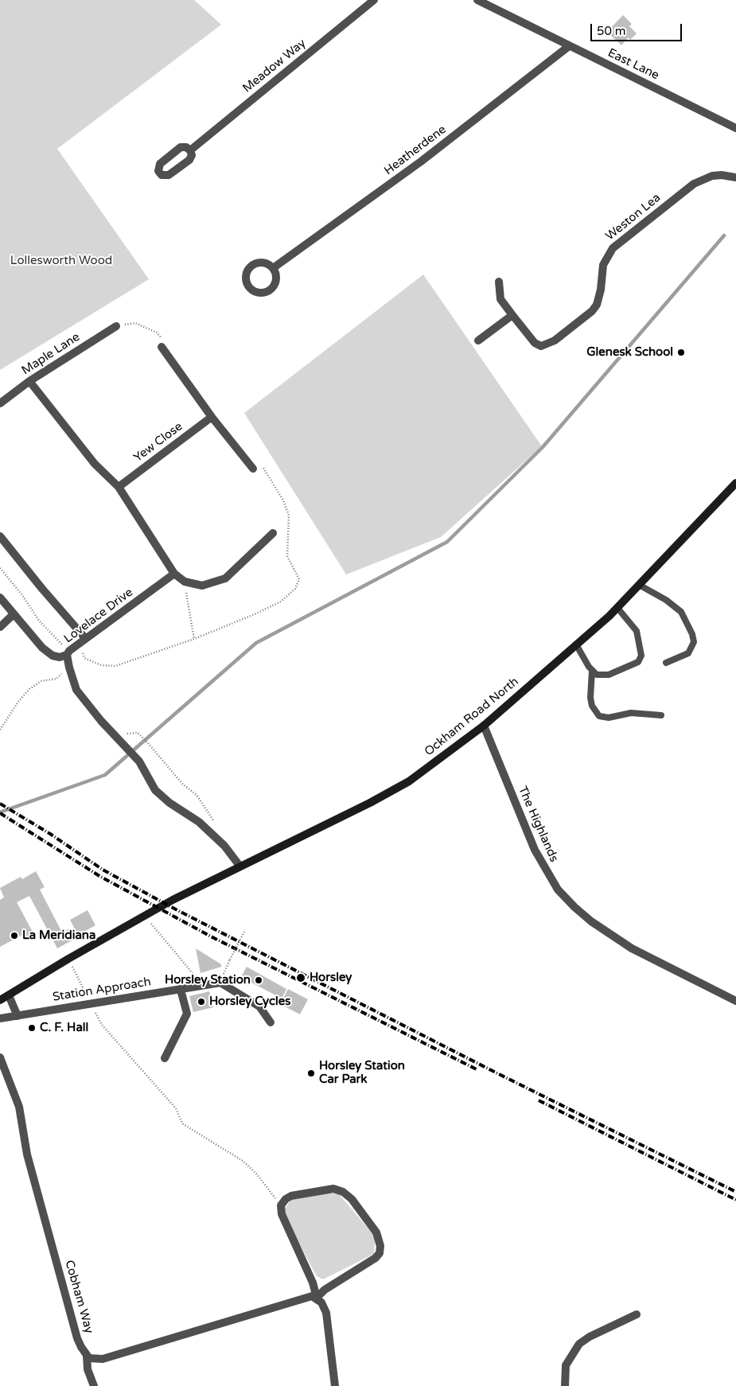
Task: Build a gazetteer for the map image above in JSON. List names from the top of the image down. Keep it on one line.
{"streets":{"main road":["Ockham Road North"],"street":["East Lane","Meadow Way","Heatherdene","Weston Lea","Maple Lane","Yew Close","Lovelace Drive","The Highlands","Station Approach","Cobham Way"]},"crossings":[["East Lane","Heatherdene"],["Lovelace Drive","Ockham Road North"],["Ockham Road North","The Highlands"]],"parks":["Lollesworth Wood"],"places":["Glenesk School","La Meridiana","Horsley","Horsley Station","Horsley Cycles","C. F. Hall","Horsley Station Car Park"],"scale_bar":"50 m"}
